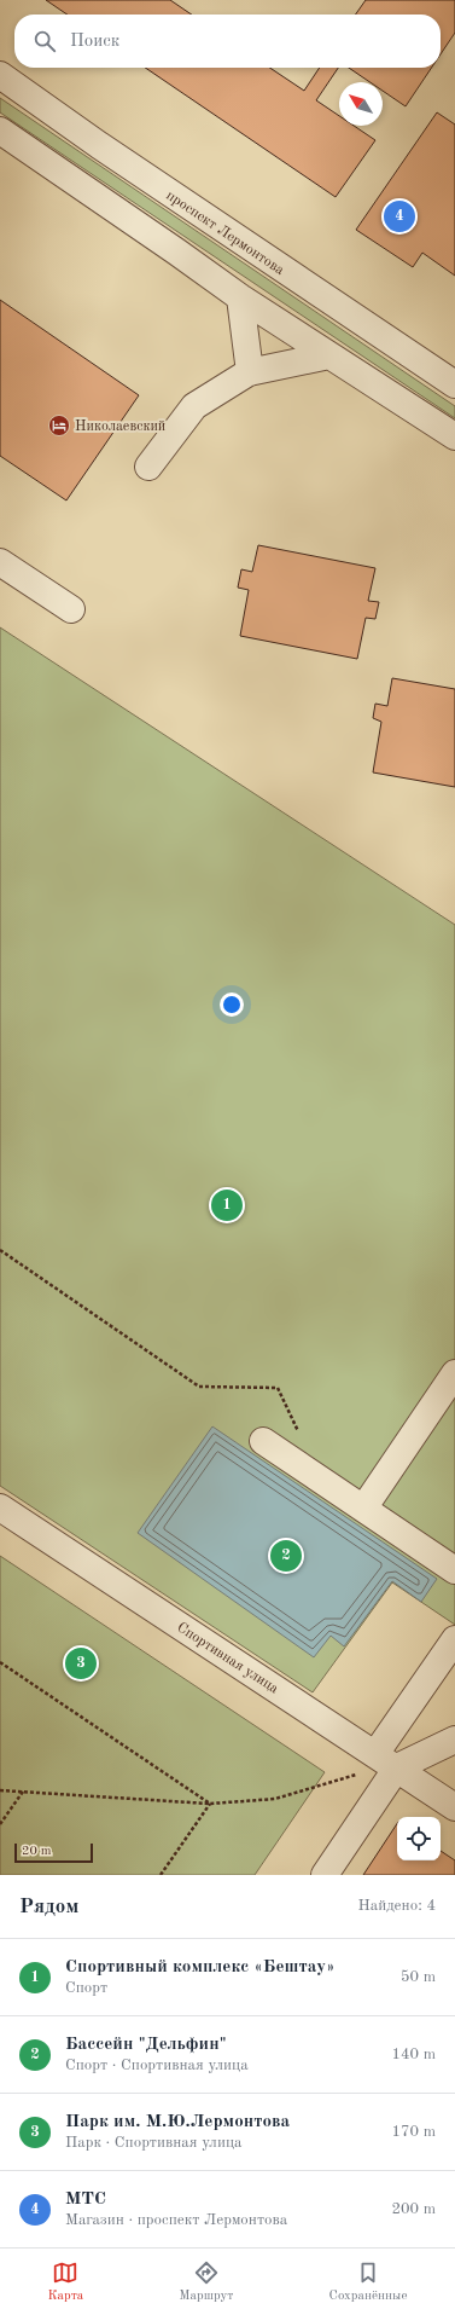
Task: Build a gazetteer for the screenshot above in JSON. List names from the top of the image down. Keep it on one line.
{"streets":{"street":["проспект Лермонтова","Спортивная улица"]},"places":{"hotel":["Николаевский"]},"scale_bar":"20 m","north":"top left","page":{"search":"Поиск","pins":["4","1","2","3"],"scale":"20 m","heading":["Рядом","Найдено: 4"],"list":[{"mark":"1","name":"Спортивный комплекс «Бештау»","note":"Спорт","value":"50 m"},{"mark":"2","name":"Бассейн \"Дельфин\"","note":"Спорт · Спортивная улица","value":"140 m"},{"mark":"3","name":"Парк им. М.Ю.Лермонтова","note":"Парк · Спортивная улица","value":"170 m"},{"mark":"4","name":"МТС","note":"Магазин · проспект Лермонтова","value":"200 m"}],"nav":["Карта","Маршрут","Сохранённые"]}}
